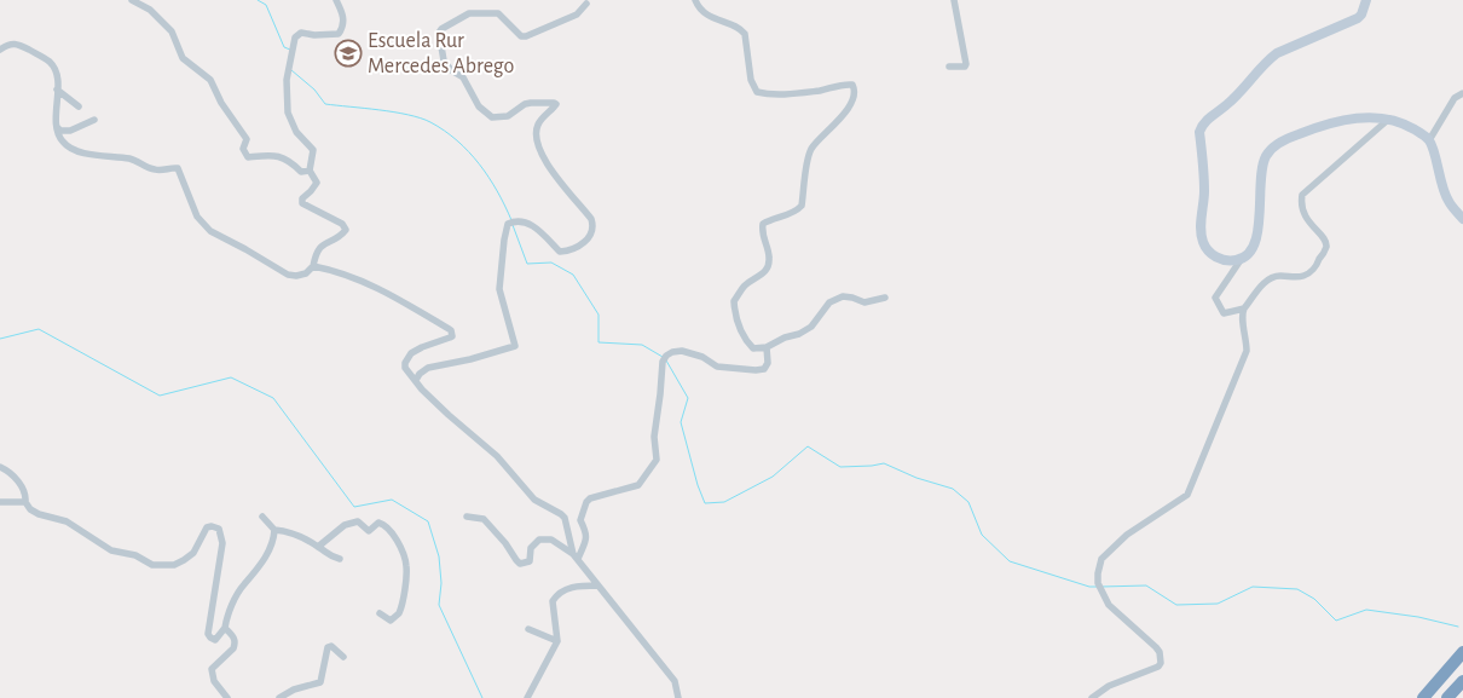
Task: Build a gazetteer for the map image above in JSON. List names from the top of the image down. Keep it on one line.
{"places":{"school or university":["Escuela Rur Mercedes Abrego"]}}
